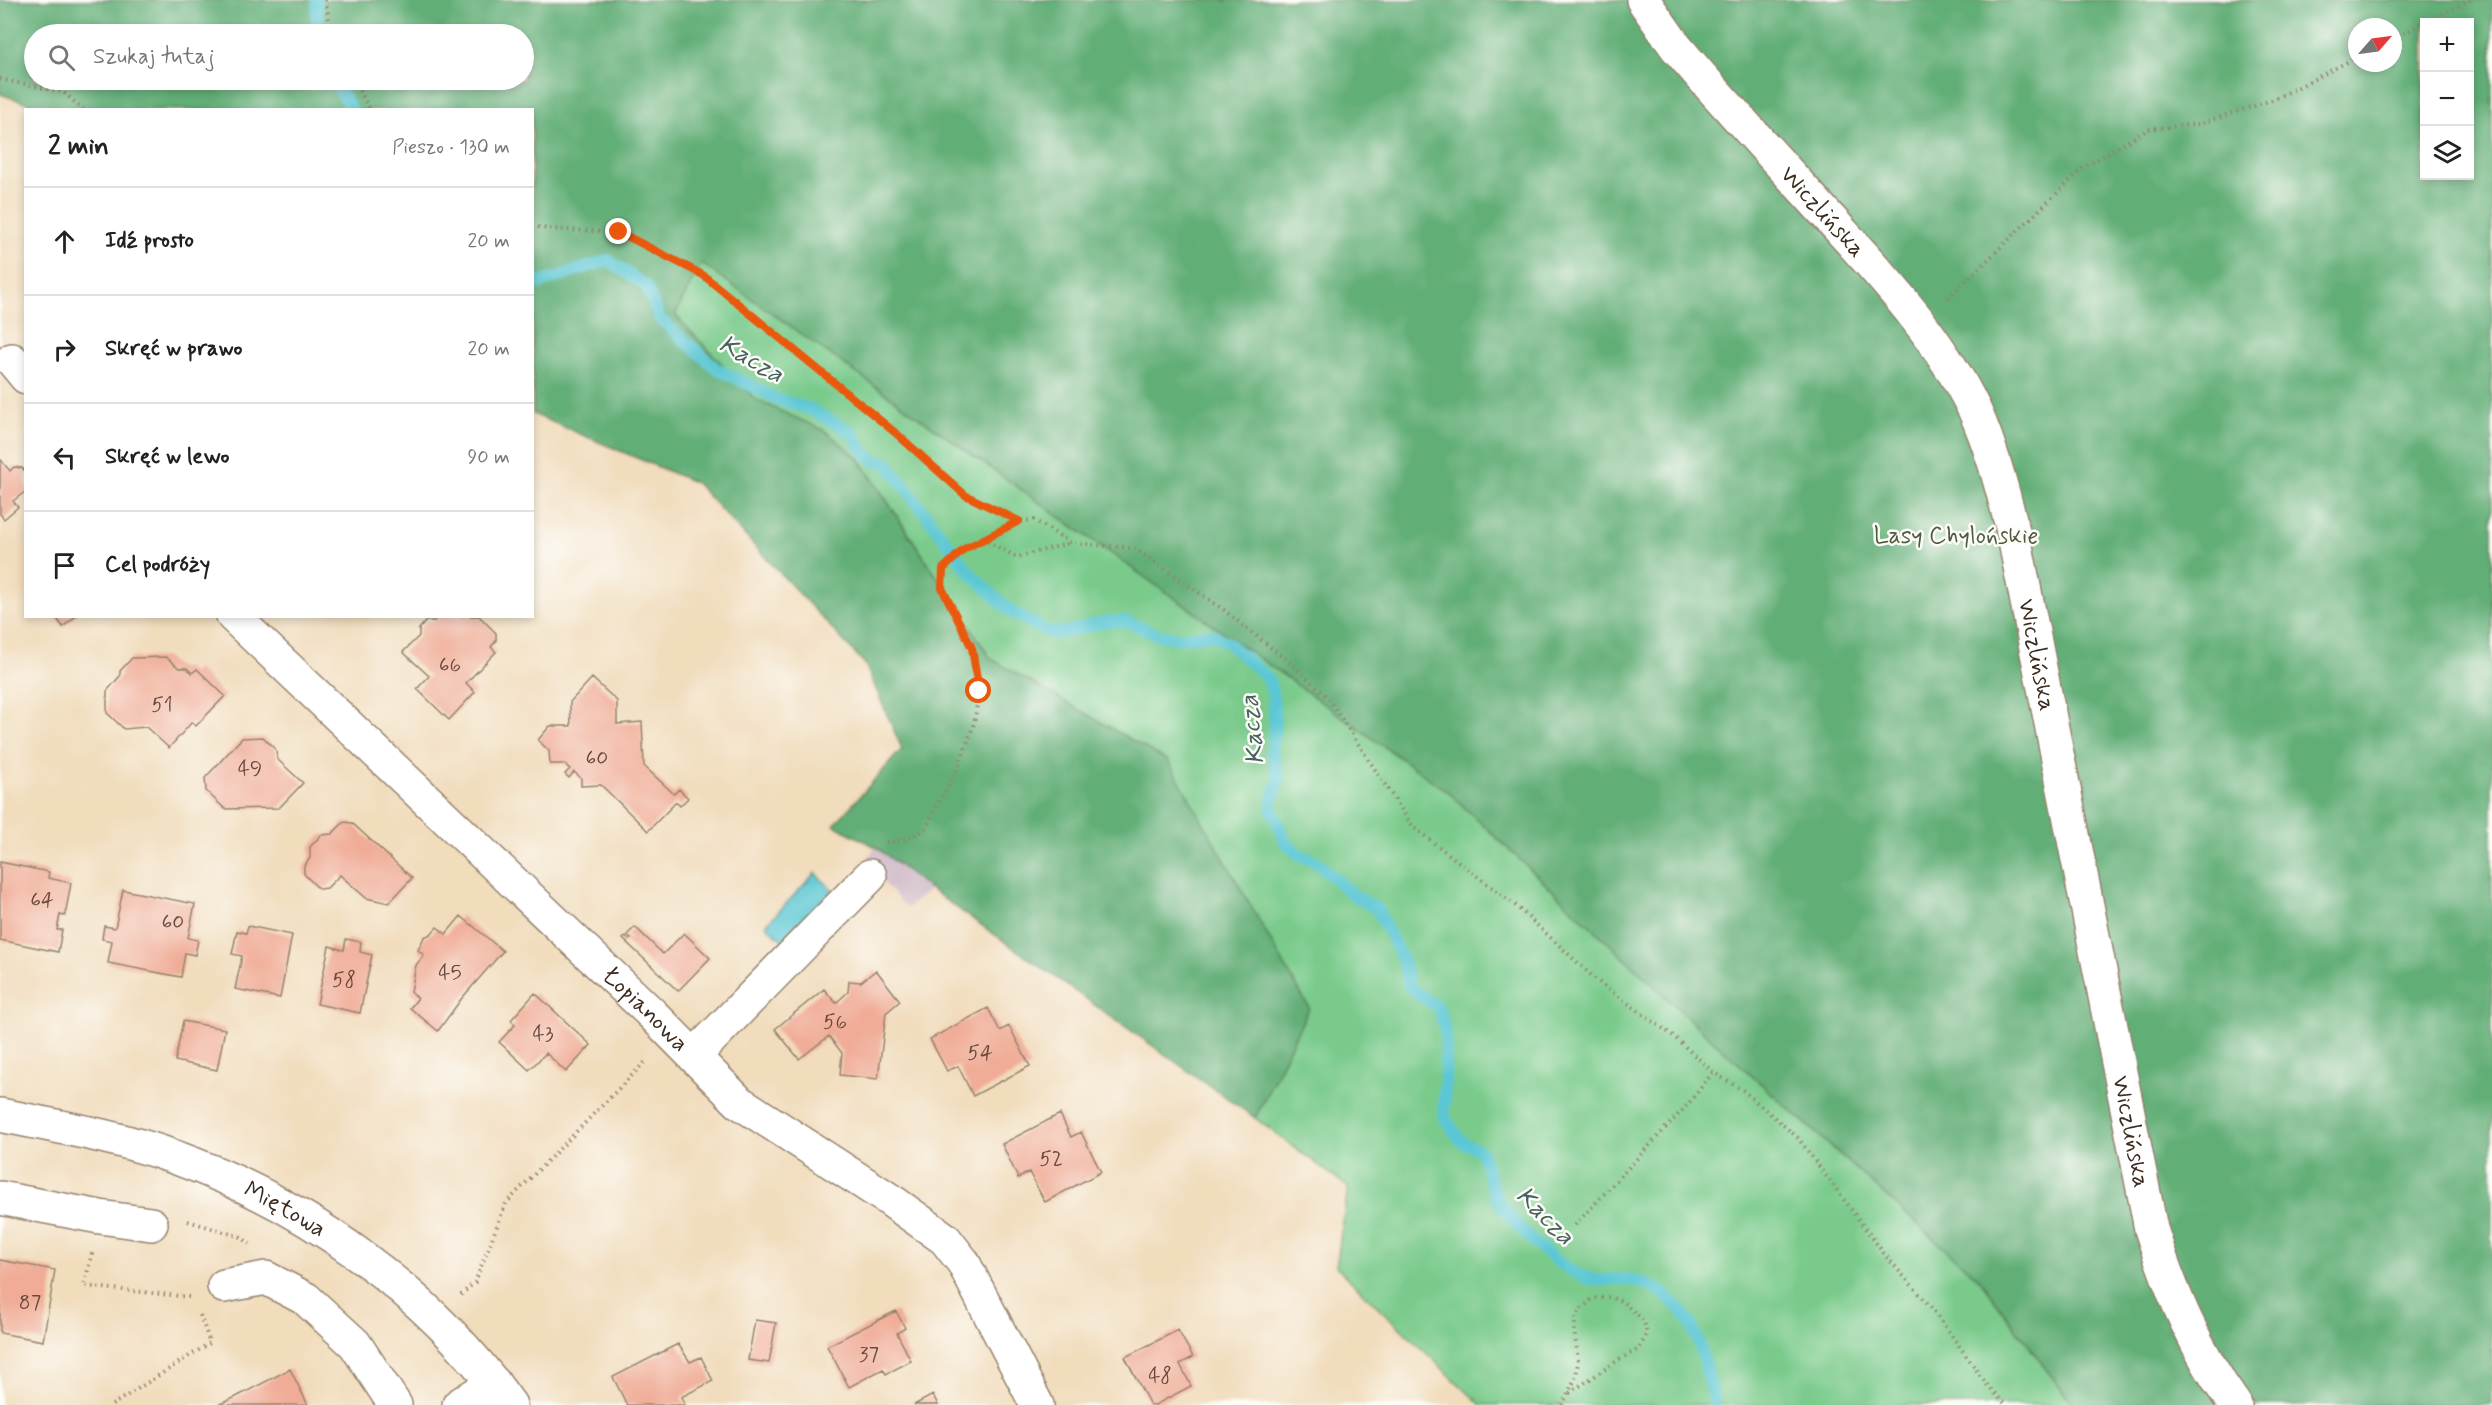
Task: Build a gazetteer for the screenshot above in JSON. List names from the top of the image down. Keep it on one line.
{"streets":{"street":["Wiczlińska","Łopianowa","Miętowa"]},"water":["Kacza"],"parks":["Lasy Chylońskie"],"house_numbers":["66","51","60","49","64","60","45","58","56","43","54","52","87","37","48"],"north":"top right","page":{"map_buttons":["+","−"],"search":"Szukaj tutaj","heading":["2 min","Pieszo · 130 m"],"list":[["Idź prosto","20 m"],["Skręć w prawo","20 m"],["Skręć w lewo","90 m"],"Cel podróży"]}}
